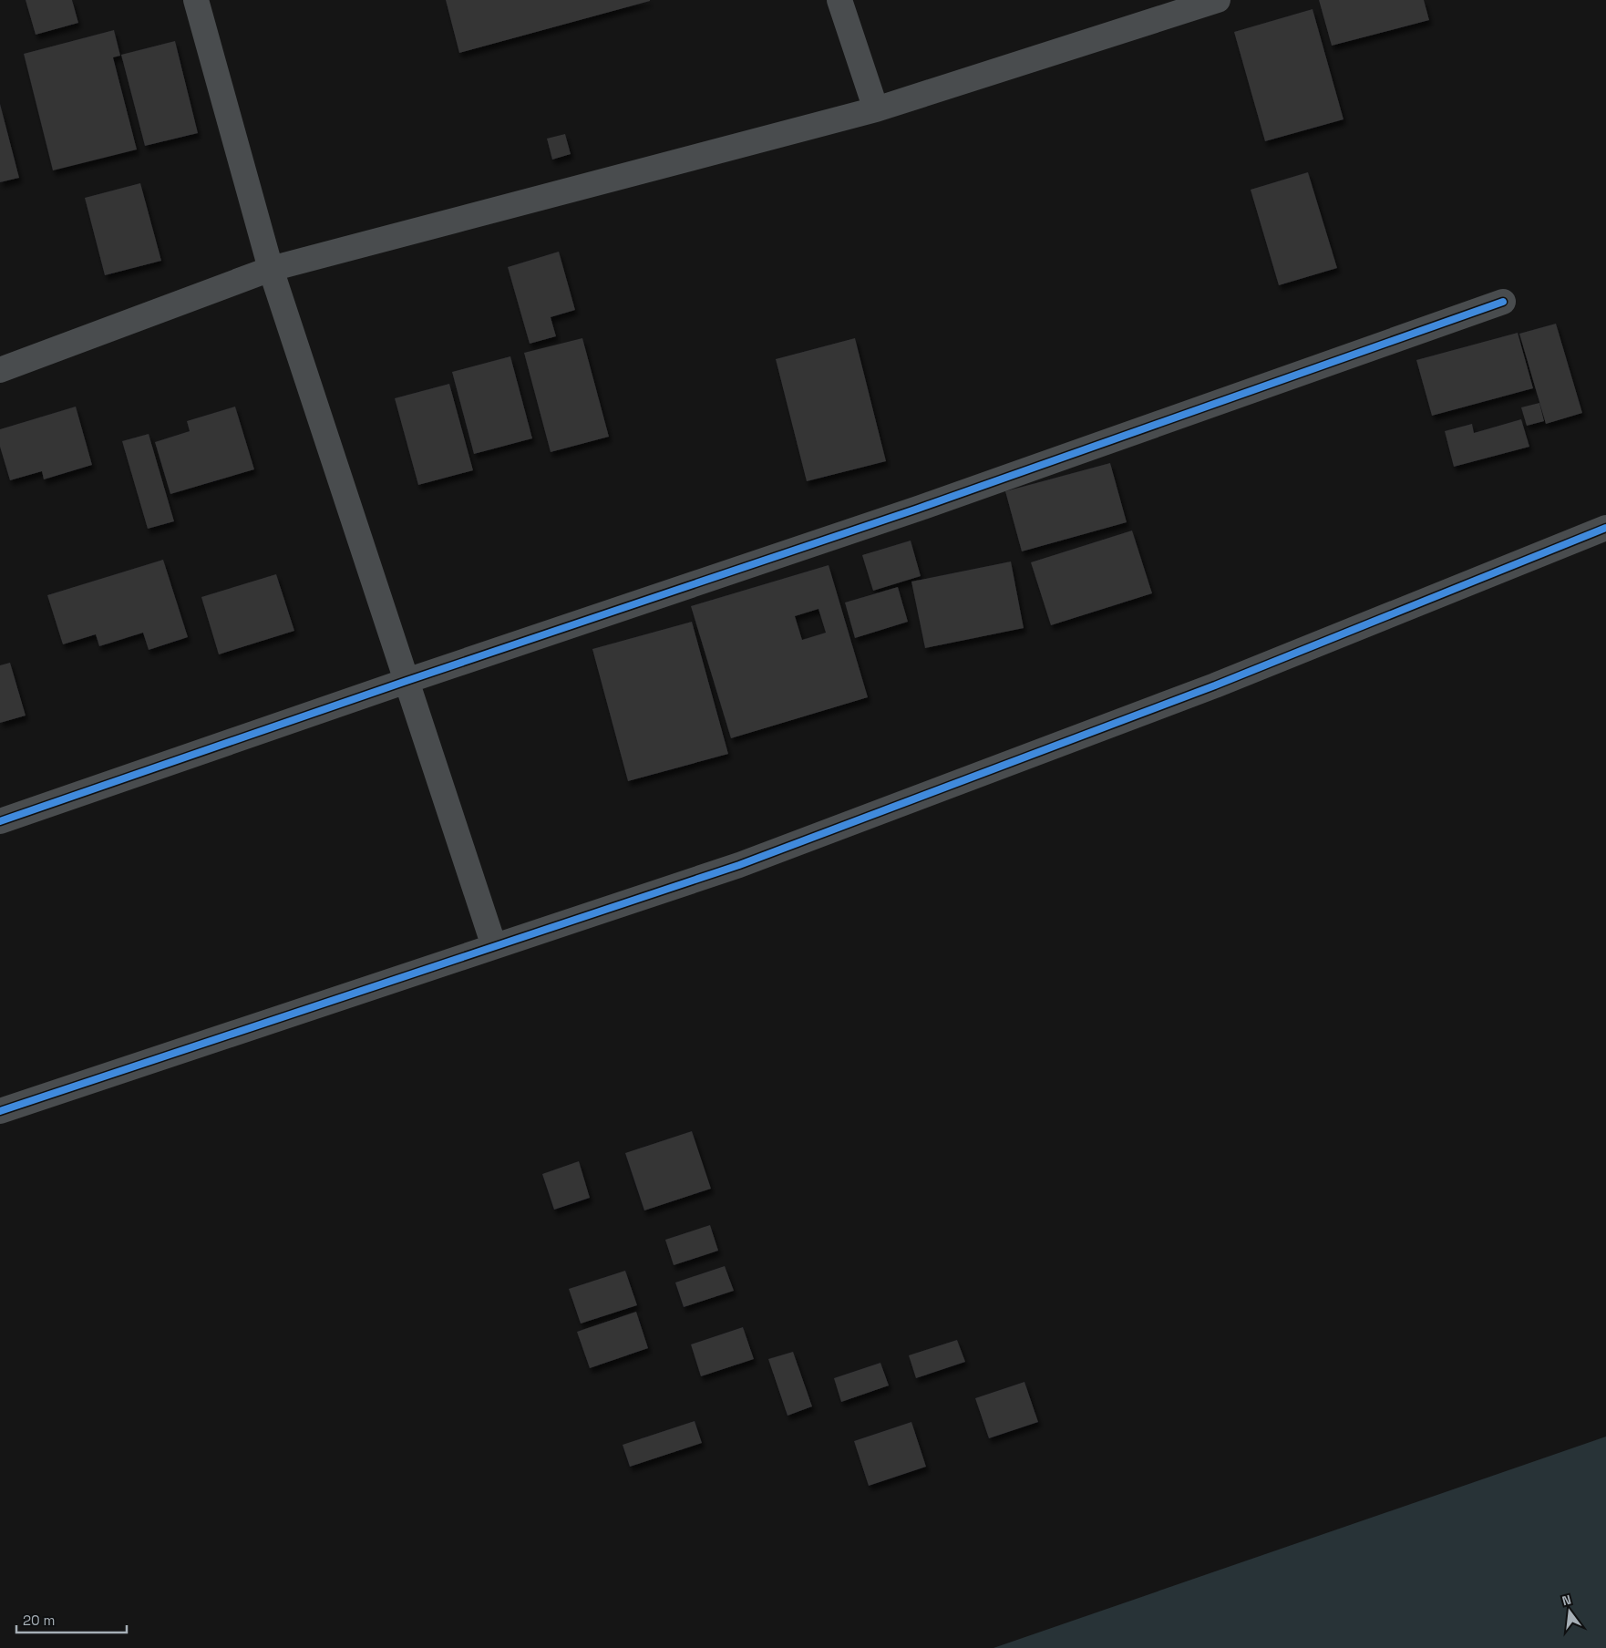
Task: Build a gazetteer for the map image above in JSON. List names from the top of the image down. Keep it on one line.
{"scale_bar":"20 m","north":"top"}
